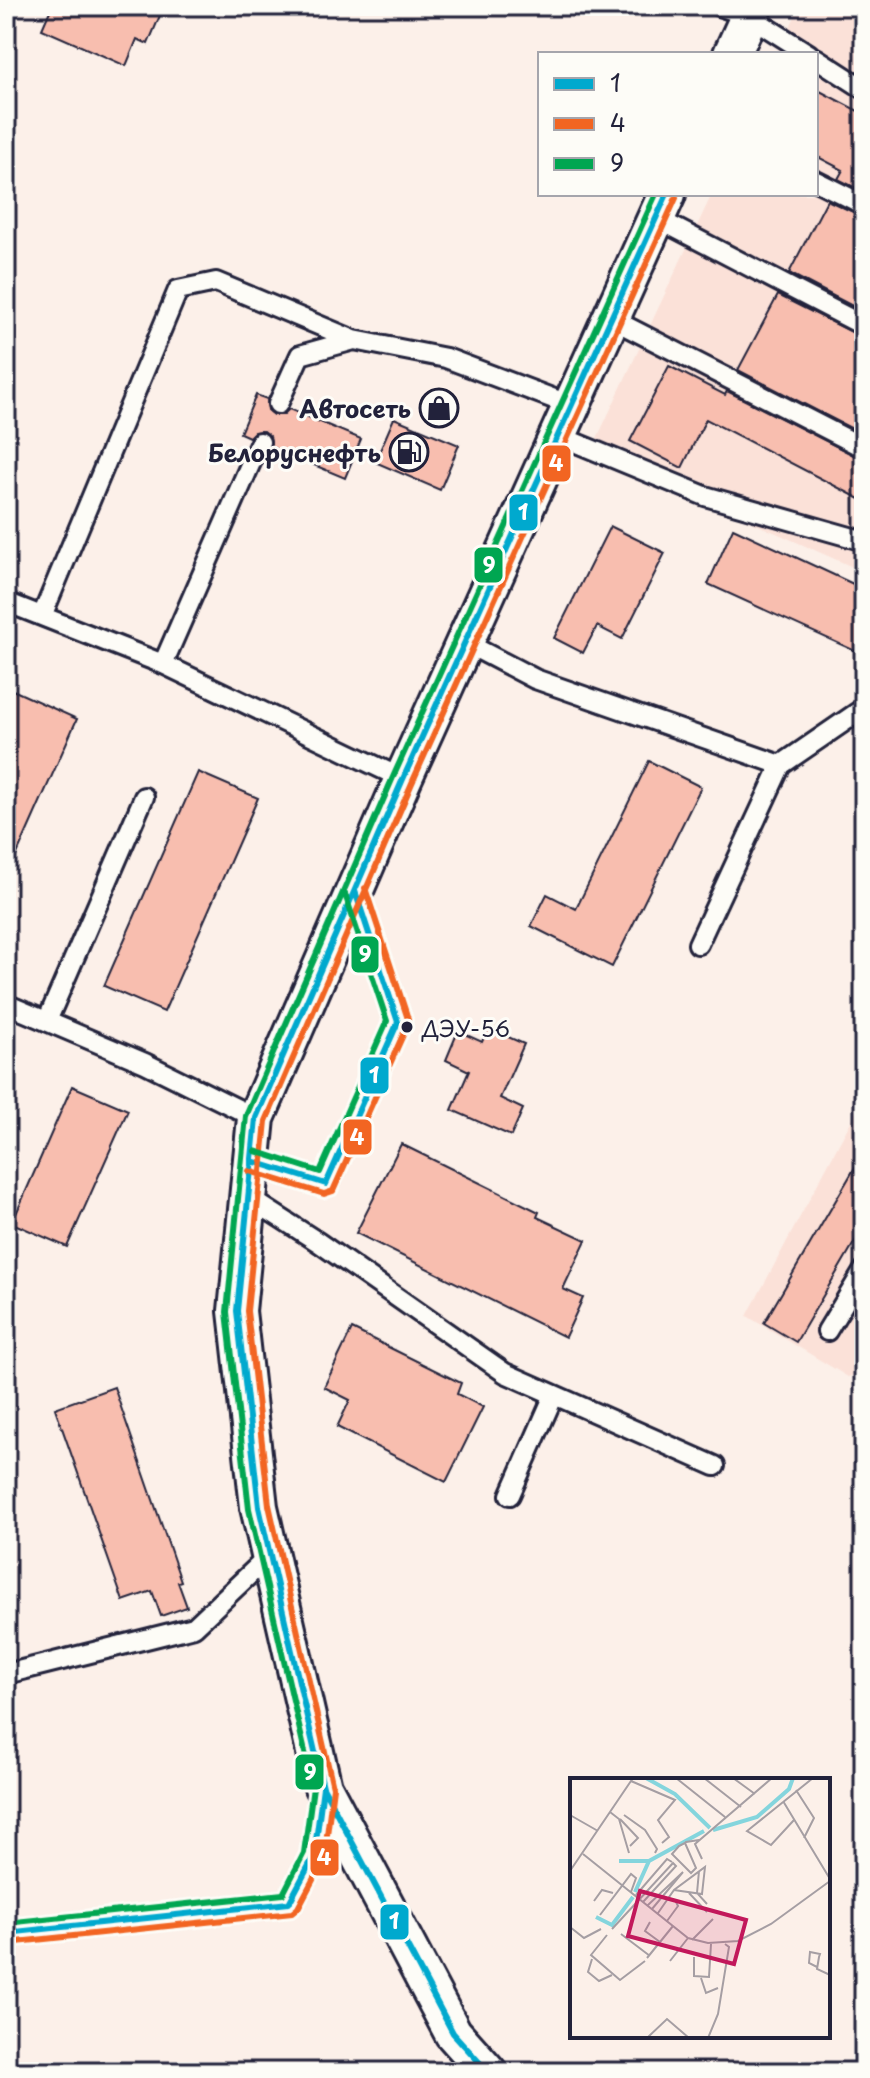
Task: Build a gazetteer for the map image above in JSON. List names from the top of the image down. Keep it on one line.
{"places":{"shop":["Автосеть"],"fuel station":["Белоруснефть"],"other":["ДЭУ-56"]},"lines":["transit line 1","transit line 9","transit line 4"],"legend":["1","4","9"]}
